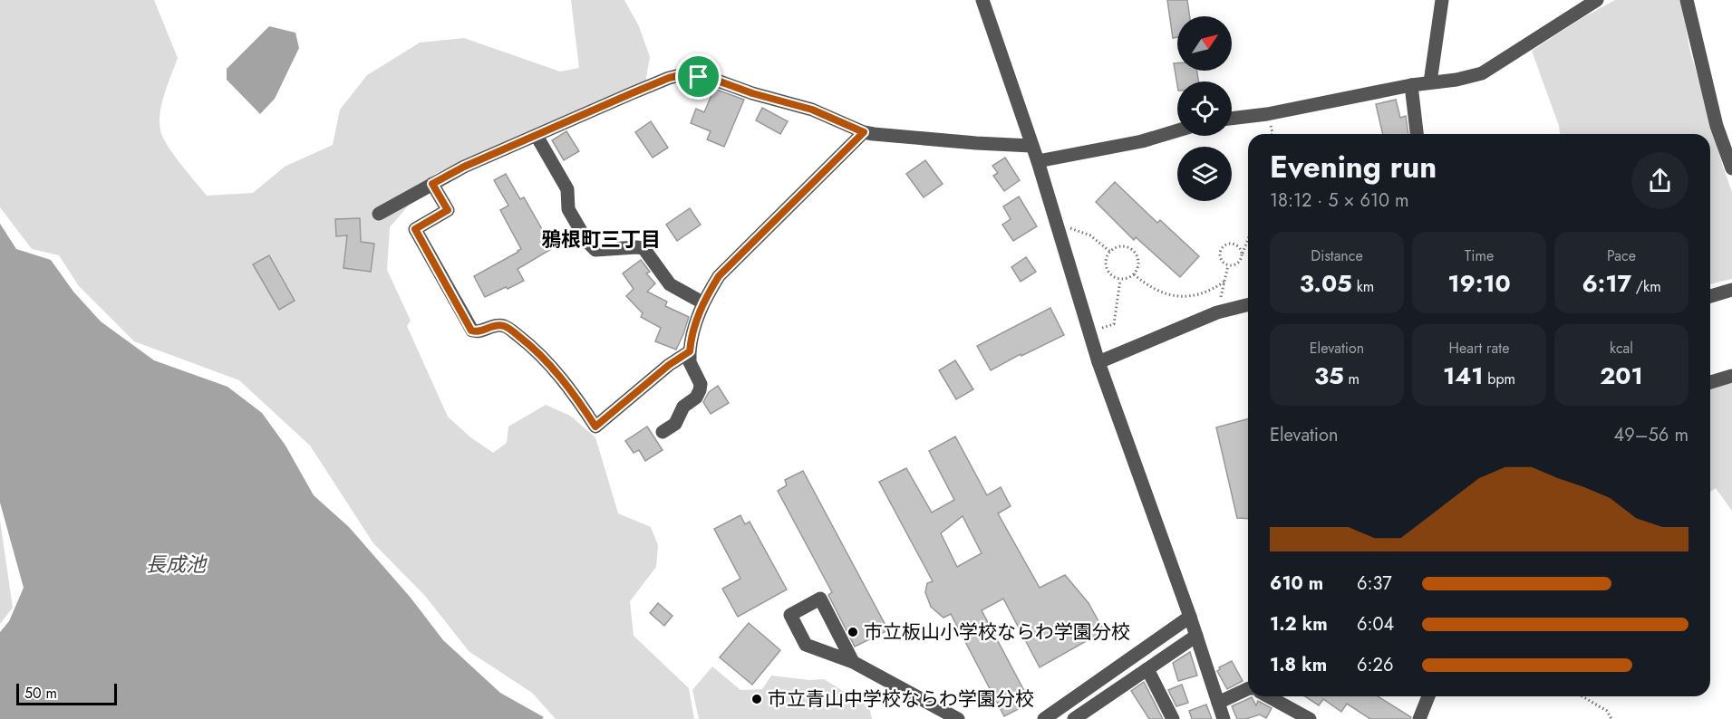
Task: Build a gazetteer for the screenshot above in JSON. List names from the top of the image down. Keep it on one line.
{"districts":["鴉根町三丁目"],"water":["長成池"],"places":["市立板山小学校ならわ学園分校","市立青山中学校ならわ学園分校"],"scale_bar":"50 m","north":"top right","page":{"heading":["Evening run","18:12 · 5 × 610 m"],"stats":[["Distance","3.05 km"],["Time","19:10"],["Pace","6:17 /km"],["Elevation","35 m"],["Heart rate","141 bpm"],["kcal","201"]],"chart":["Elevation","49–56 m"],"list":[{"name":"610 m","note":"6:37"},{"name":"1.2 km","note":"6:04"},{"name":"1.8 km","note":"6:26"}],"scale":"50 m"}}
